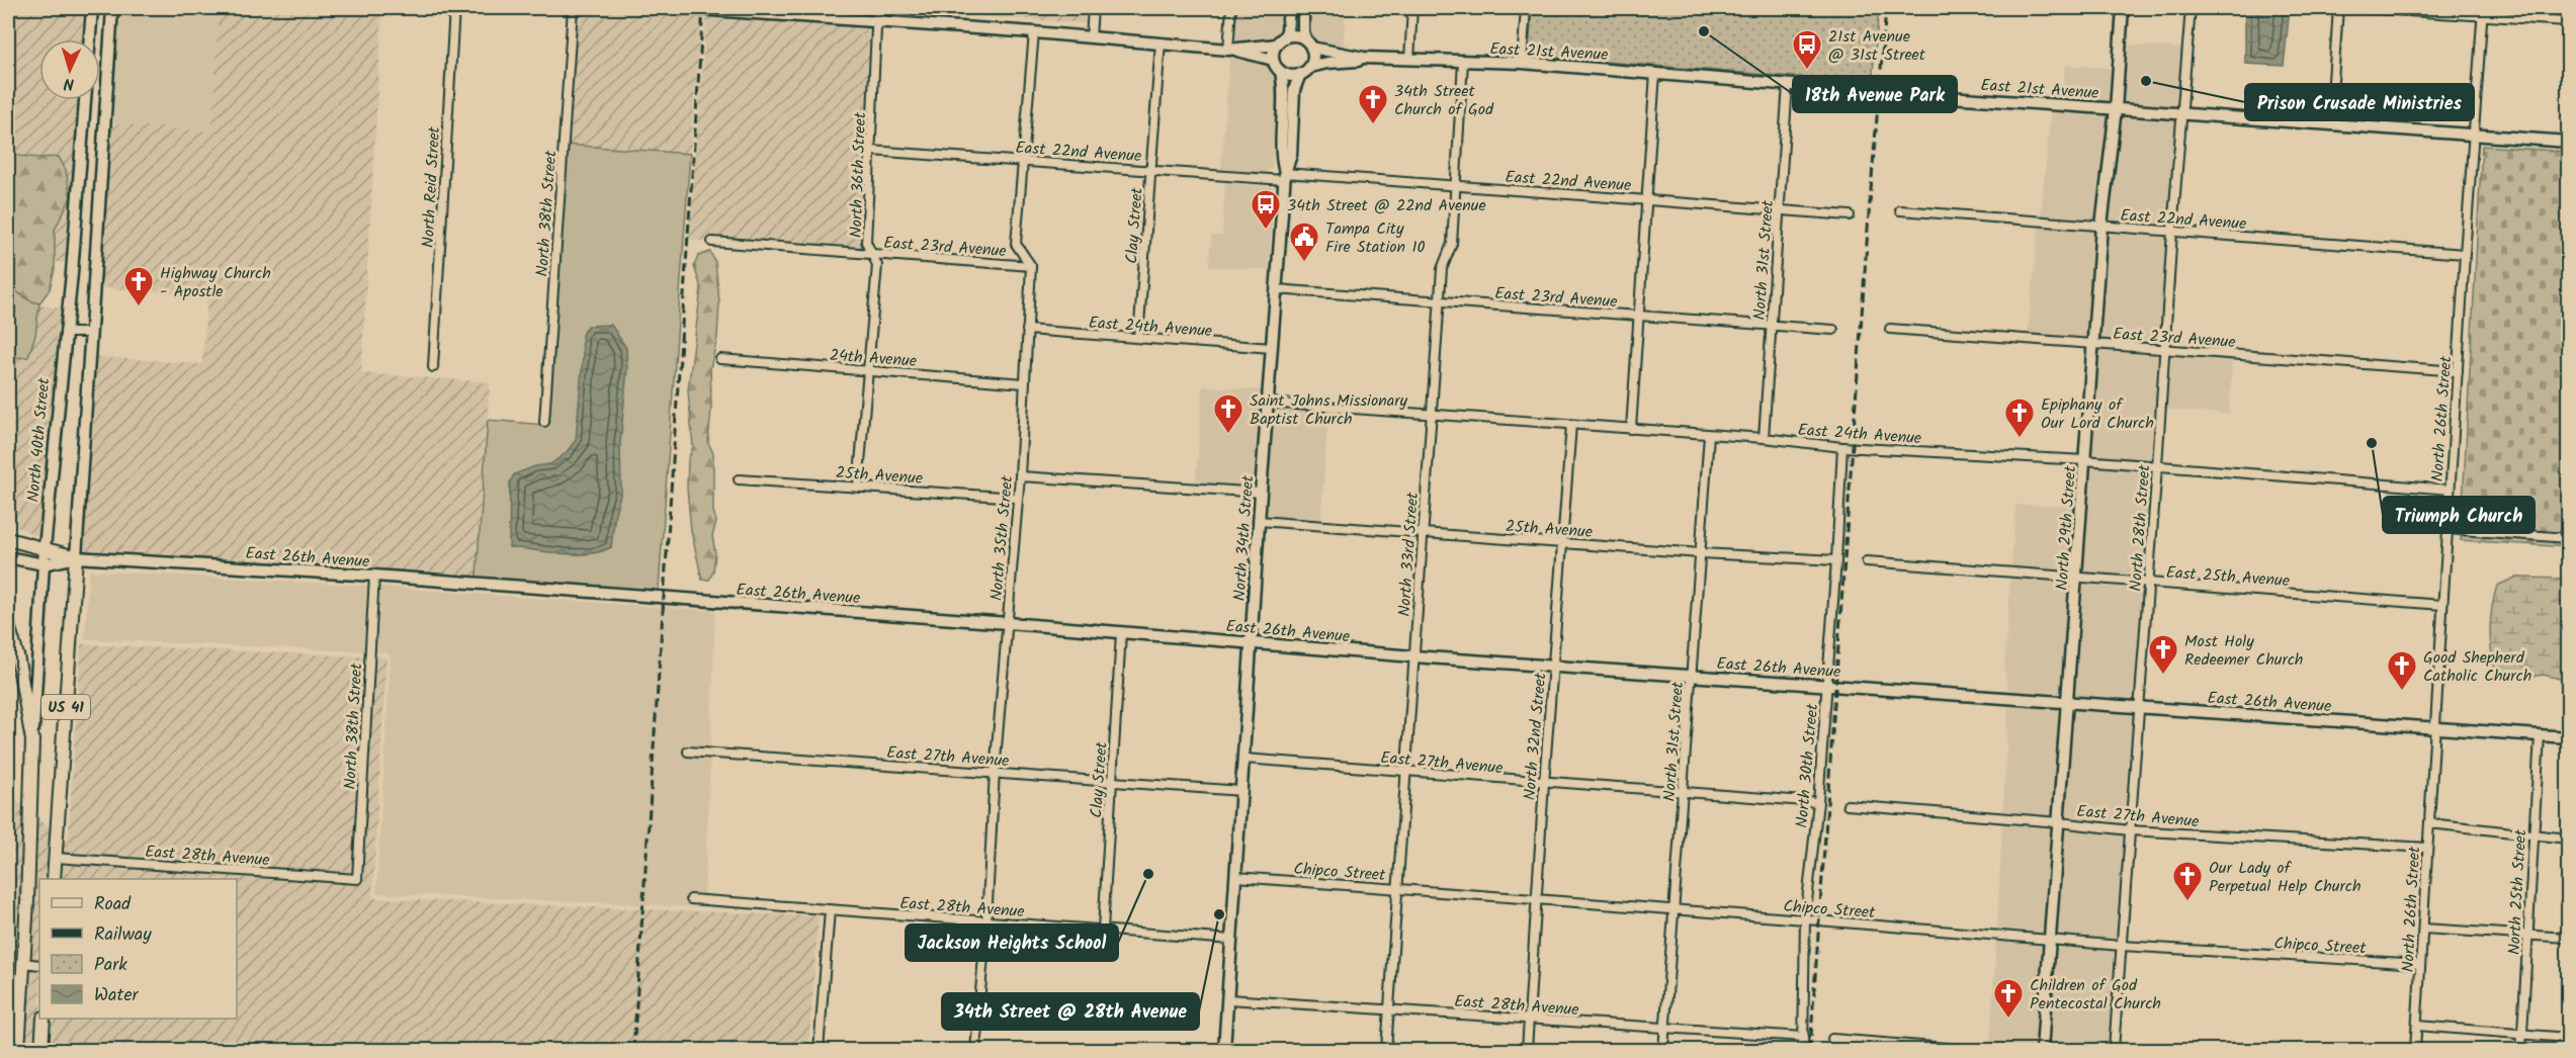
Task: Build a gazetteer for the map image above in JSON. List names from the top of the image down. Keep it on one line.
{"streets":{"main road":["North 40th Street","US 41"],"street":["East 21st Avenue","East 22nd Avenue","North 36th Street","North Reid Street","North 38th Street","Clay Street","East 23rd Avenue","North 31st Street","East 24th Avenue","24th Avenue","North 26th Street","25th Avenue","North 29th Street","North 28th Street","North 35th Street","North 34th Street","North 33rd Street","East 26th Avenue","East 25th Avenue","North 32nd Street","East 27th Avenue","North 30th Street","East 28th Avenue","Chipco Street","North 25th Street"]},"crossings":[["East 21st Avenue","North 31st Street"],["East 21st Avenue","North 26th Street"],["East 21st Avenue","North 29th Street"],["East 21st Avenue","North 28th Street"],["East 21st Avenue","North 34th Street"],["East 21st Avenue","North 33rd Street"],["East 22nd Avenue","North 36th Street"],["East 22nd Avenue","Clay Street"],["East 22nd Avenue","North 31st Street"],["East 22nd Avenue","North 26th Street"],["East 22nd Avenue","North 29th Street"],["East 22nd Avenue","North 28th Street"],["East 22nd Avenue","North 34th Street"],["East 22nd Avenue","North 33rd Street"],["North 36th Street","East 23rd Avenue"],["North 36th Street","24th Avenue"],["North 36th Street","25th Avenue"],["North 38th Street","East 26th Avenue"],["North 38th Street","East 28th Avenue"],["Clay Street","East 24th Avenue"],["Clay Street","East 26th Avenue"],["Clay Street","East 27th Avenue"],["Clay Street","East 28th Avenue"],["East 23rd Avenue","North 31st Street"],["East 23rd Avenue","North 26th Street"],["East 23rd Avenue","North 29th Street"],["East 23rd Avenue","North 28th Street"],["East 23rd Avenue","North 35th Street"],["East 23rd Avenue","North 34th Street"],["East 23rd Avenue","North 33rd Street"],["North 31st Street","East 24th Avenue"],["North 31st Street","25th Avenue"],["North 31st Street","East 26th Avenue"],["North 31st Street","East 27th Avenue"],["North 31st Street","East 28th Avenue"],["North 31st Street","Chipco Street"],["East 24th Avenue","North 26th Street"],["East 24th Avenue","North 29th Street"],["East 24th Avenue","North 28th Street"],["East 24th Avenue","North 35th Street"],["East 24th Avenue","North 34th Street"],["East 24th Avenue","North 33rd Street"],["East 24th Avenue","North 32nd Street"],["East 24th Avenue","North 30th Street"],["24th Avenue","North 35th Street"],["North 26th Street","East 26th Avenue"],["North 26th Street","East 25th Avenue"],["North 26th Street","East 27th Avenue"],["North 26th Street","Chipco Street"],["North 40th Street","East 26th Avenue"],["North 40th Street","US 41"],["25th Avenue","North 35th Street"],["25th Avenue","North 34th Street"],["25th Avenue","North 33rd Street"],["25th Avenue","North 32nd Street"],["25th Avenue","North 30th Street"],["North 29th Street","East 26th Avenue"],["North 29th Street","East 25th Avenue"],["North 29th Street","East 27th Avenue"],["North 29th Street","Chipco Street"],["North 28th Street","East 26th Avenue"],["North 28th Street","East 25th Avenue"],["North 28th Street","East 27th Avenue"],["North 28th Street","Chipco Street"],["North 35th Street","East 26th Avenue"],["North 35th Street","East 27th Avenue"],["North 35th Street","East 28th Avenue"],["North 34th Street","East 26th Avenue"],["North 34th Street","East 27th Avenue"],["North 34th Street","East 28th Avenue"],["North 34th Street","Chipco Street"],["North 33rd Street","East 26th Avenue"],["North 33rd Street","East 27th Avenue"],["North 33rd Street","East 28th Avenue"],["North 33rd Street","Chipco Street"],["East 26th Avenue","US 41"],["East 26th Avenue","North 32nd Street"],["East 26th Avenue","North 30th Street"],["East 26th Avenue","North 25th Street"],["US 41","East 28th Avenue"],["North 32nd Street","East 27th Avenue"],["North 32nd Street","East 28th Avenue"],["North 32nd Street","Chipco Street"],["East 27th Avenue","North 30th Street"],["North 30th Street","East 28th Avenue"],["North 30th Street","Chipco Street"]],"places":{"other":["18th Avenue Park","Prison Crusade Ministries","Triumph Church","Jackson Heights School","34th Street @ 28th Avenue"],"bus stop":["21st Avenue @ 31st Street","34th Street @ 22nd Avenue"],"church":["34th Street Church of God","Highway Church - Apostle","Saint Johns Missionary Baptist Church","Epiphany of Our Lord Church","Most Holy Redeemer Church","Good Shepherd Catholic Church","Our Lady of Perpetual Help Church","Children of God Pentecostal Church"],"public building":["Tampa City Fire Station 10"]},"legend":["Road","Railway","Park","Water"],"north":"bottom"}
